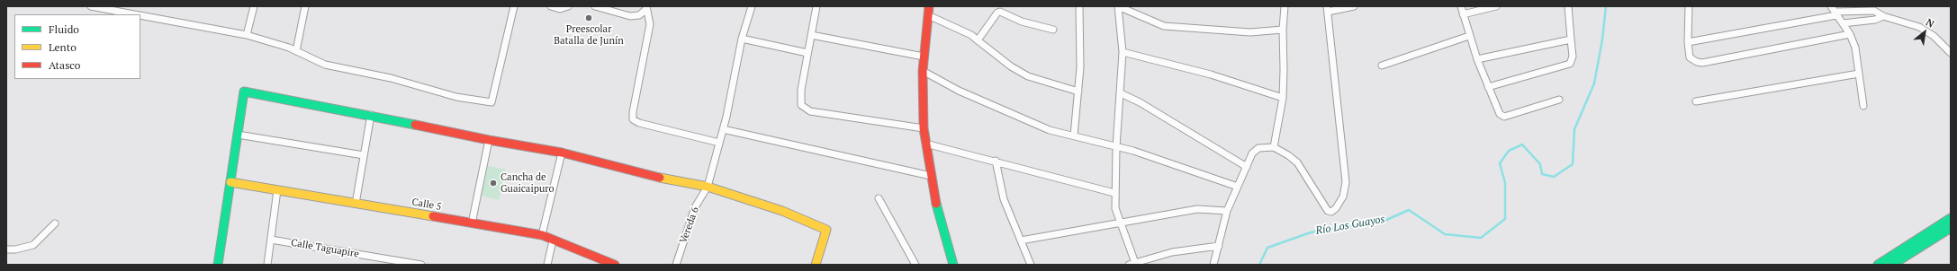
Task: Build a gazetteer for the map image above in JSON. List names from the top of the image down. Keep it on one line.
{"streets":{"street":["Calle 5","Vereda 6","Calle Taguapire"]},"water":["Río Los Guayos"],"places":["Preescolar Batalla de Junín","Cancha de Guaicaipuro"],"legend":["Fluido","Lento","Atasco"],"north":"top right"}
